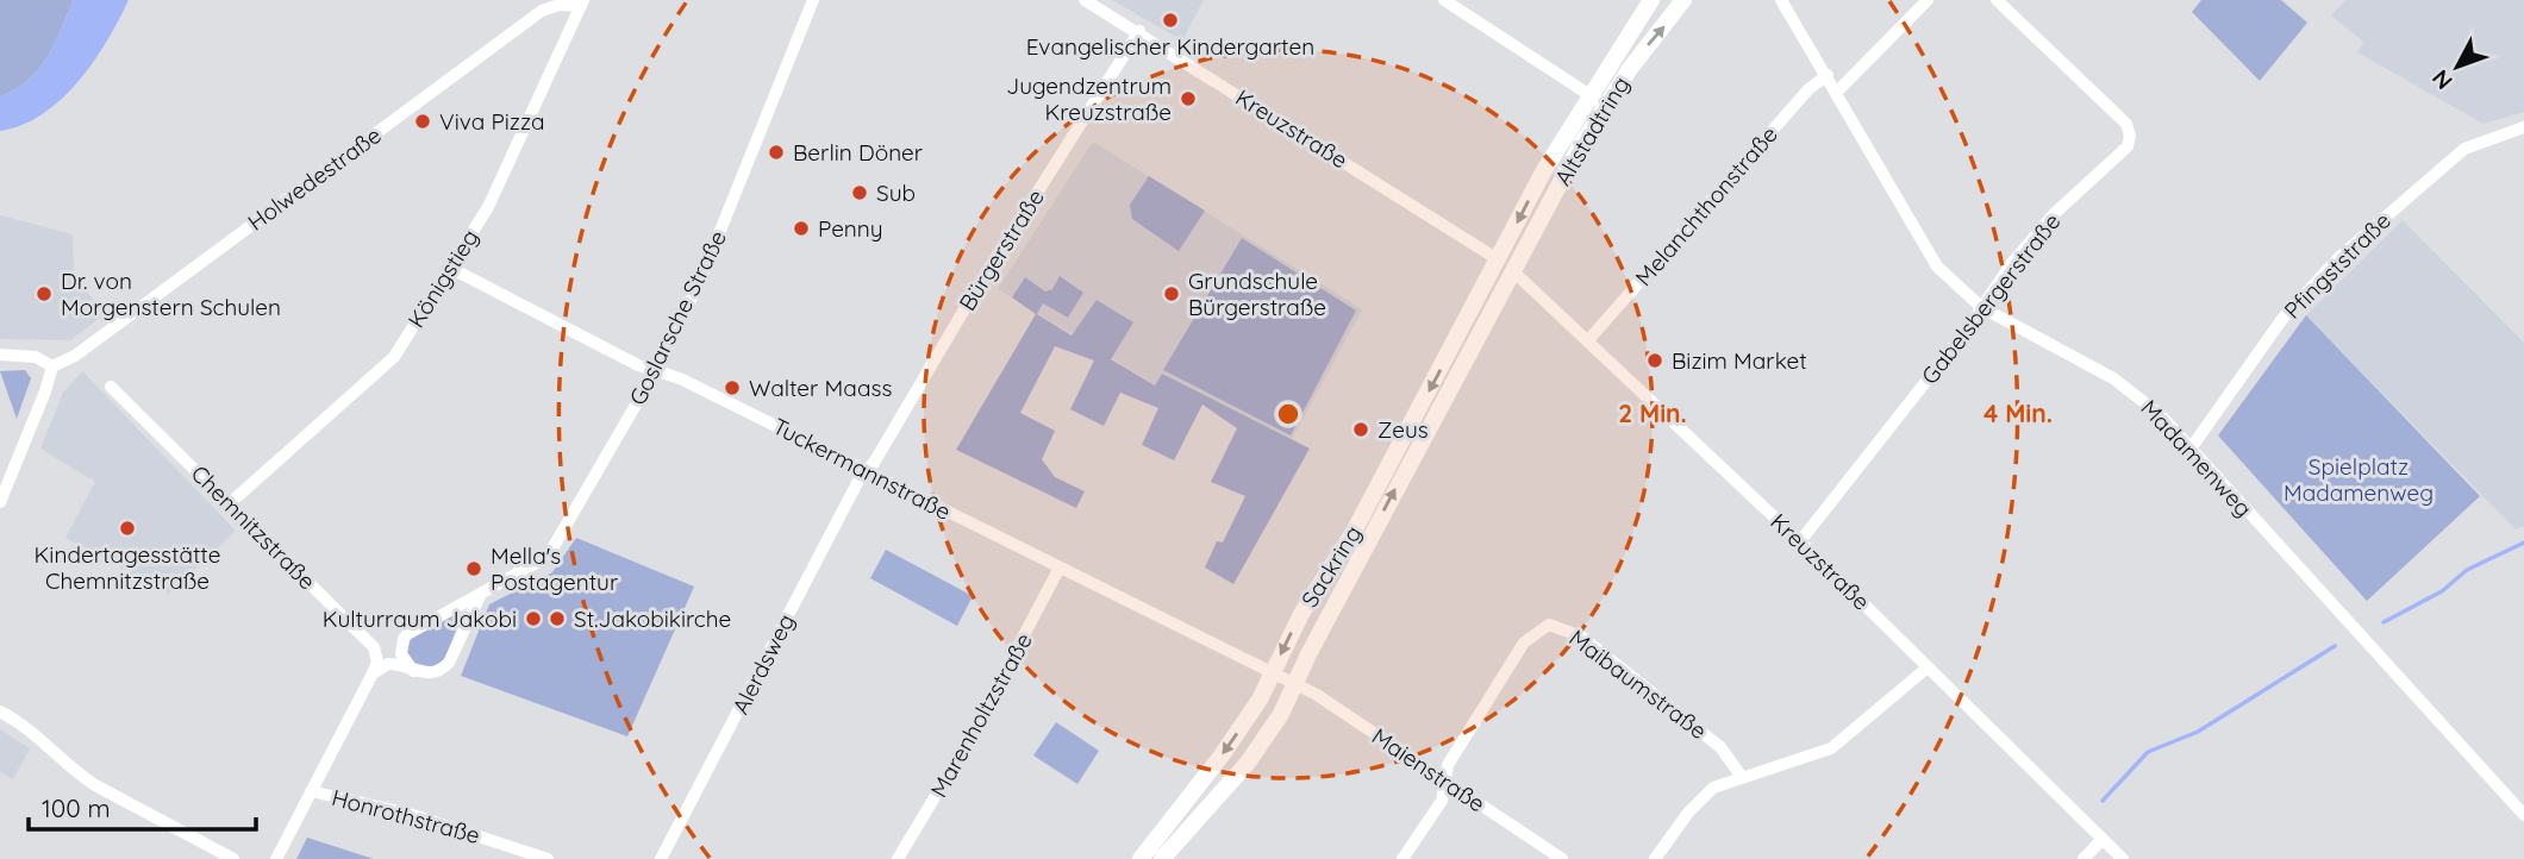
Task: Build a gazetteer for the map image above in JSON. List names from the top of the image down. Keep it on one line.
{"streets":{"main road":["Altstadtring","Sackring"],"street":["Kreuzstraße","Holwedestraße","Melanchthonstraße","Bürgerstraße","Pfingststraße","Königstieg","Gabelsbergerstraße","Goslarsche Straße","Madamenweg","Tuckermannstraße","Chemnitzstraße","Alerdsweg","Maibaumstraße","Marenholtzstraße","Maienstraße","Honrothstraße"]},"crossings":[["Kreuzstraße","Altstadtring"],["Kreuzstraße","Melanchthonstraße"],["Kreuzstraße","Bürgerstraße"],["Kreuzstraße","Gabelsbergerstraße"],["Kreuzstraße","Sackring"],["Altstadtring","Sackring"],["Holwedestraße","Königstieg"],["Melanchthonstraße","Madamenweg"],["Bürgerstraße","Tuckermannstraße"],["Bürgerstraße","Alerdsweg"],["Pfingststraße","Madamenweg"],["Königstieg","Tuckermannstraße"],["Königstieg","Chemnitzstraße"],["Gabelsbergerstraße","Madamenweg"],["Goslarsche Straße","Tuckermannstraße"],["Tuckermannstraße","Sackring"],["Tuckermannstraße","Alerdsweg"],["Tuckermannstraße","Marenholtzstraße"],["Tuckermannstraße","Maienstraße"],["Sackring","Maienstraße"],["Maibaumstraße","Maienstraße"]],"parks":["Spielplatz Madamenweg"],"places":["Evangelischer Kindergarten","Jugendzentrum Kreuzstraße","Viva Pizza","Berlin Döner","Sub","Penny","Dr. von Morgenstern Schulen","Grundschule Bürgerstraße","Bizim Market","Walter Maass","Zeus","Kindertagesstätte Chemnitzstraße","Mella's Postagentur","Kulturraum Jakobi","St.Jakobikirche"],"scale_bar":"100 m","north":"bottom left","rings":["2 Min.","4 Min."]}
